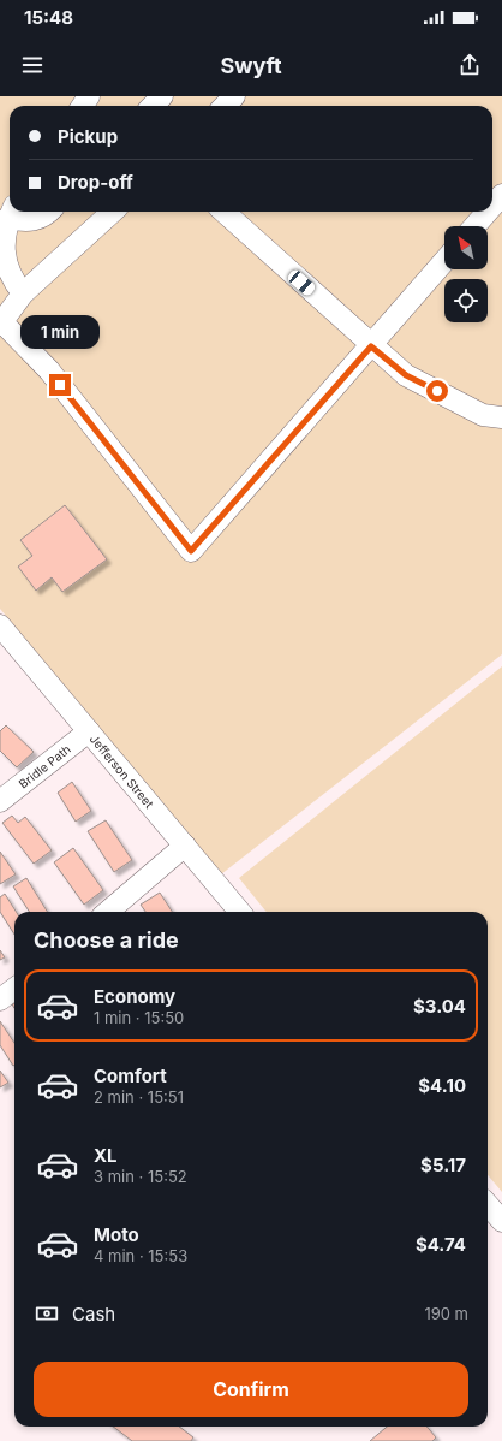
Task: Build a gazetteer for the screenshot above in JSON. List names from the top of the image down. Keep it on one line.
{"streets":{"street":["Bridle Path","Jefferson Street"]},"crossings":[["Bridle Path","Jefferson Street"]],"north":"top left","page":{"status":"15:48","header":"Swyft","banner":["Pickup","Drop-off"],"bubble":"1 min","heading":"Choose a ride","list":[{"name":"Economy","note":"1 min · 15:50","value":"$3.04"},{"name":"Comfort","note":"2 min · 15:51","value":"$4.10"},{"name":"XL","note":"3 min · 15:52","value":"$5.17"},{"name":"Moto","note":"4 min · 15:53","value":"$4.74"}],"pay":["Cash","190 m"],"buttons":"Confirm"}}
